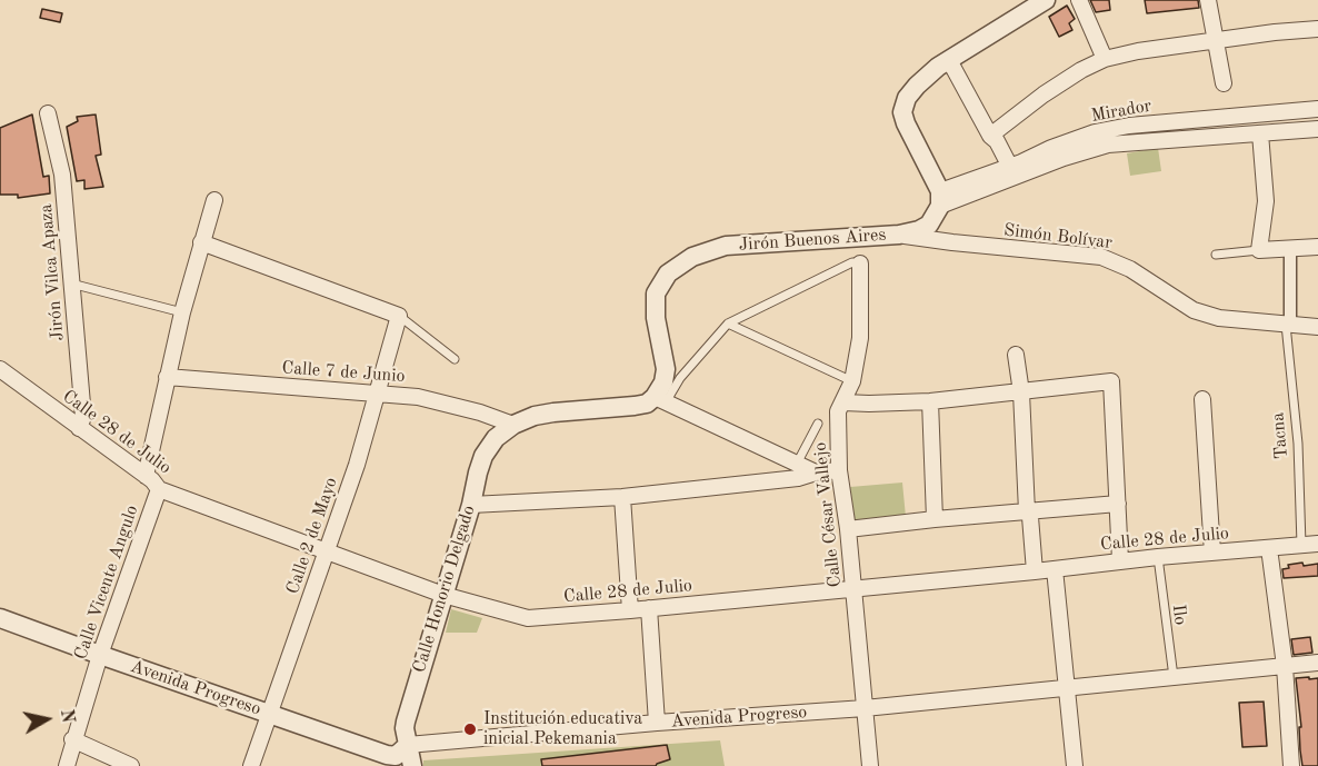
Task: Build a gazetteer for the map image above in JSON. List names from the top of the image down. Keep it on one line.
{"streets":{"street":["Mirador","Simón Bolívar","Jirón Buenos Aires","Jirón Vilca Apaza","Calle 7 de Junio","Calle 28 de Julio","Calle César Vallejo","Calle 2 de Mayo","Calle Vicente Angulo","Calle Honorio Delgado","Avenida Progreso"],"lane":["Tacna","Ilo"]},"crossings":[["Mirador","Jirón Buenos Aires"],["Simón Bolívar","Jirón Buenos Aires"],["Simón Bolívar","Tacna"],["Jirón Vilca Apaza","Calle 28 de Julio"],["Calle 7 de Junio","Calle 2 de Mayo"],["Calle 7 de Junio","Calle Honorio Delgado"],["Calle 28 de Julio","Tacna"],["Calle 28 de Julio","Calle César Vallejo"],["Calle 28 de Julio","Calle 2 de Mayo"],["Calle 28 de Julio","Calle Vicente Angulo"],["Calle 28 de Julio","Calle Honorio Delgado"],["Calle 28 de Julio","Ilo"],["Calle César Vallejo","Avenida Progreso"],["Calle 2 de Mayo","Avenida Progreso"],["Calle Vicente Angulo","Avenida Progreso"],["Calle Honorio Delgado","Avenida Progreso"],["Ilo","Avenida Progreso"]],"places":["Institución educativa inicial Pekemania"],"north":"right"}
